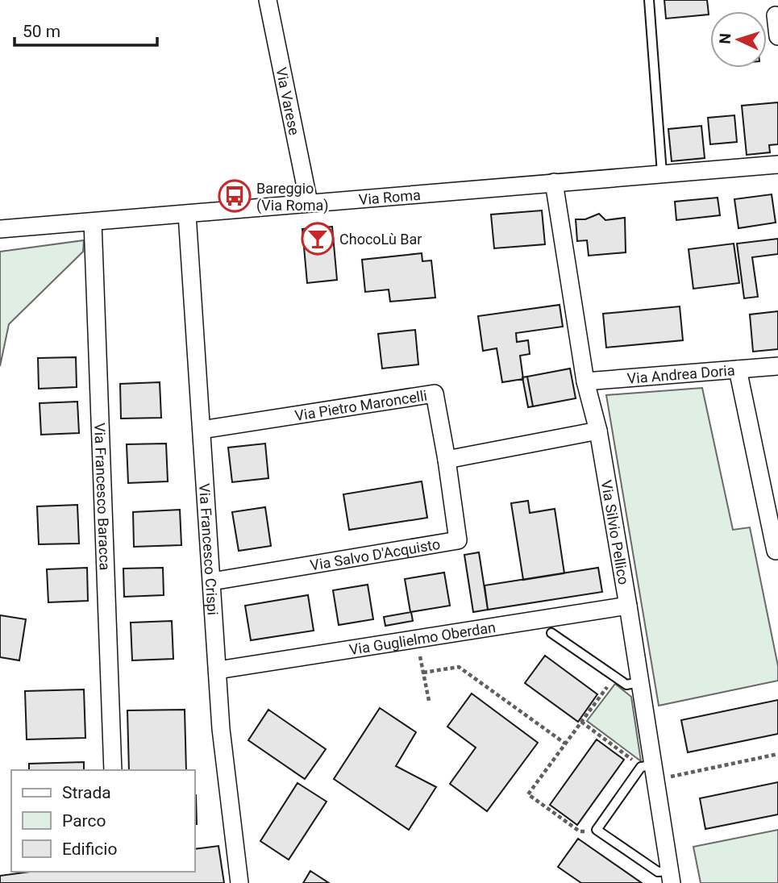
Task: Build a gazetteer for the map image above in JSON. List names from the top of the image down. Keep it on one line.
{"streets":{"street":["Via Varese","Via Roma","Via Andrea Doria","Via Pietro Maroncelli","Via Francesco Baracca","Via Silvio Pellico","Via Francesco Crispi","Via Salvo D'Acquisto","Via Guglielmo Oberdan"]},"crossings":[["Via Varese","Via Roma"],["Via Roma","Via Francesco Baracca"],["Via Roma","Via Silvio Pellico"],["Via Roma","Via Francesco Crispi"],["Via Andrea Doria","Via Silvio Pellico"],["Via Pietro Maroncelli","Via Francesco Crispi"],["Via Pietro Maroncelli","Via Salvo D'Acquisto"],["Via Silvio Pellico","Via Guglielmo Oberdan"],["Via Francesco Crispi","Via Salvo D'Acquisto"],["Via Francesco Crispi","Via Guglielmo Oberdan"]],"places":{"bus stop":["Bareggio (Via Roma)"],"bar":["ChocoLù Bar"]},"legend":["Strada","Parco","Edificio"],"scale_bar":"50 m","north":"left"}
